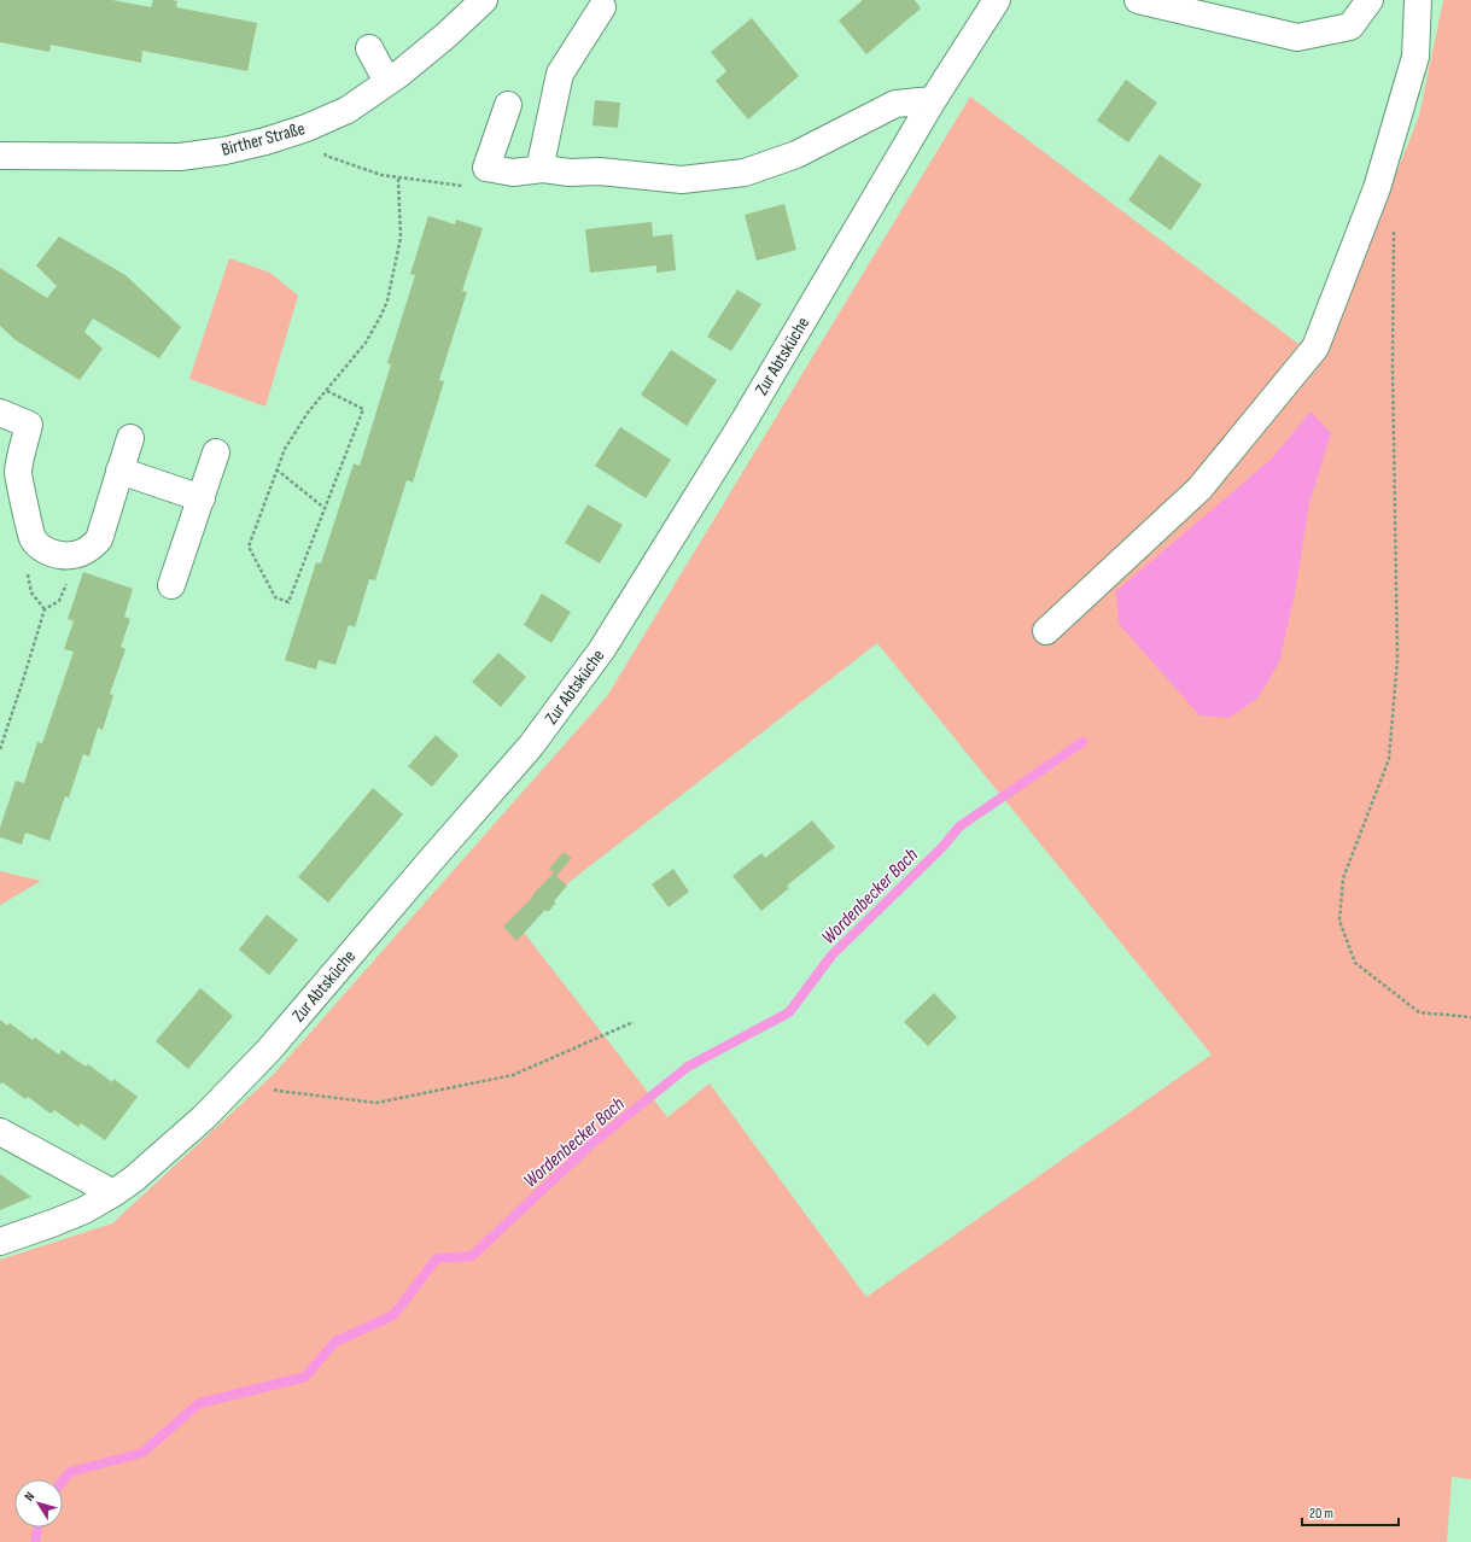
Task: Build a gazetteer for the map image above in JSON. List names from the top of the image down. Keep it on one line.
{"streets":{"street":["Birther Straße","Zur Abtsküche"]},"water":["Wordenbecker Bach"],"scale_bar":"20 m","north":"top left"}
